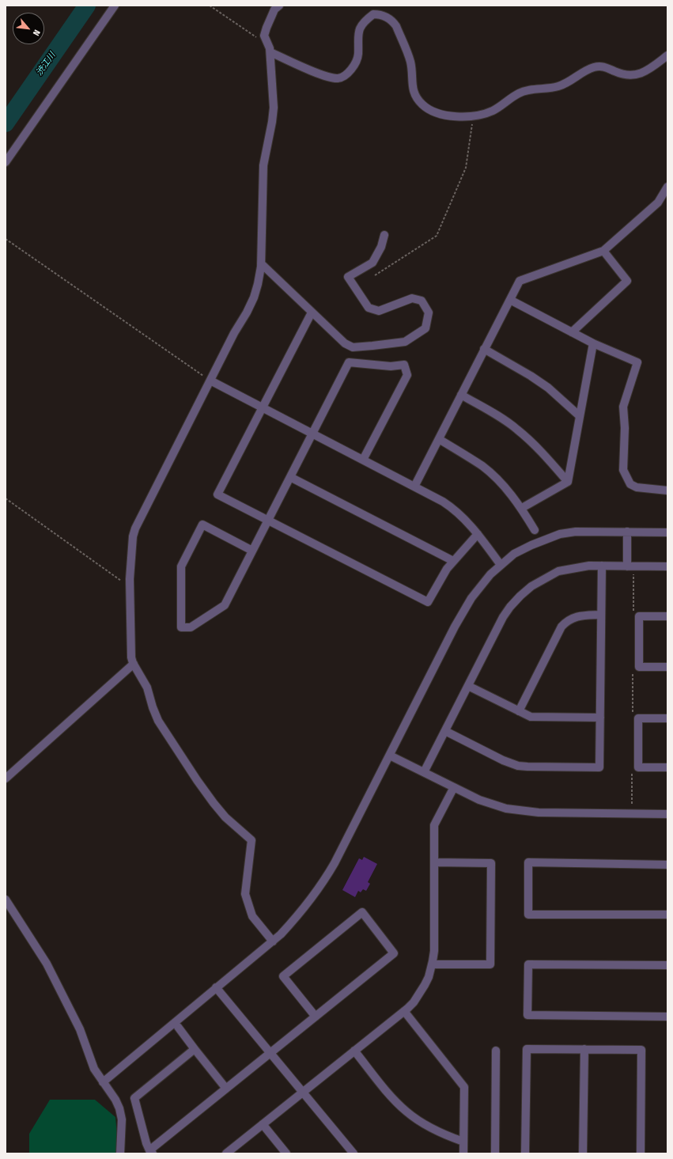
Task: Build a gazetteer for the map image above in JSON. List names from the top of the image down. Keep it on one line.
{"water":["渋江川"],"north":"bottom right"}
